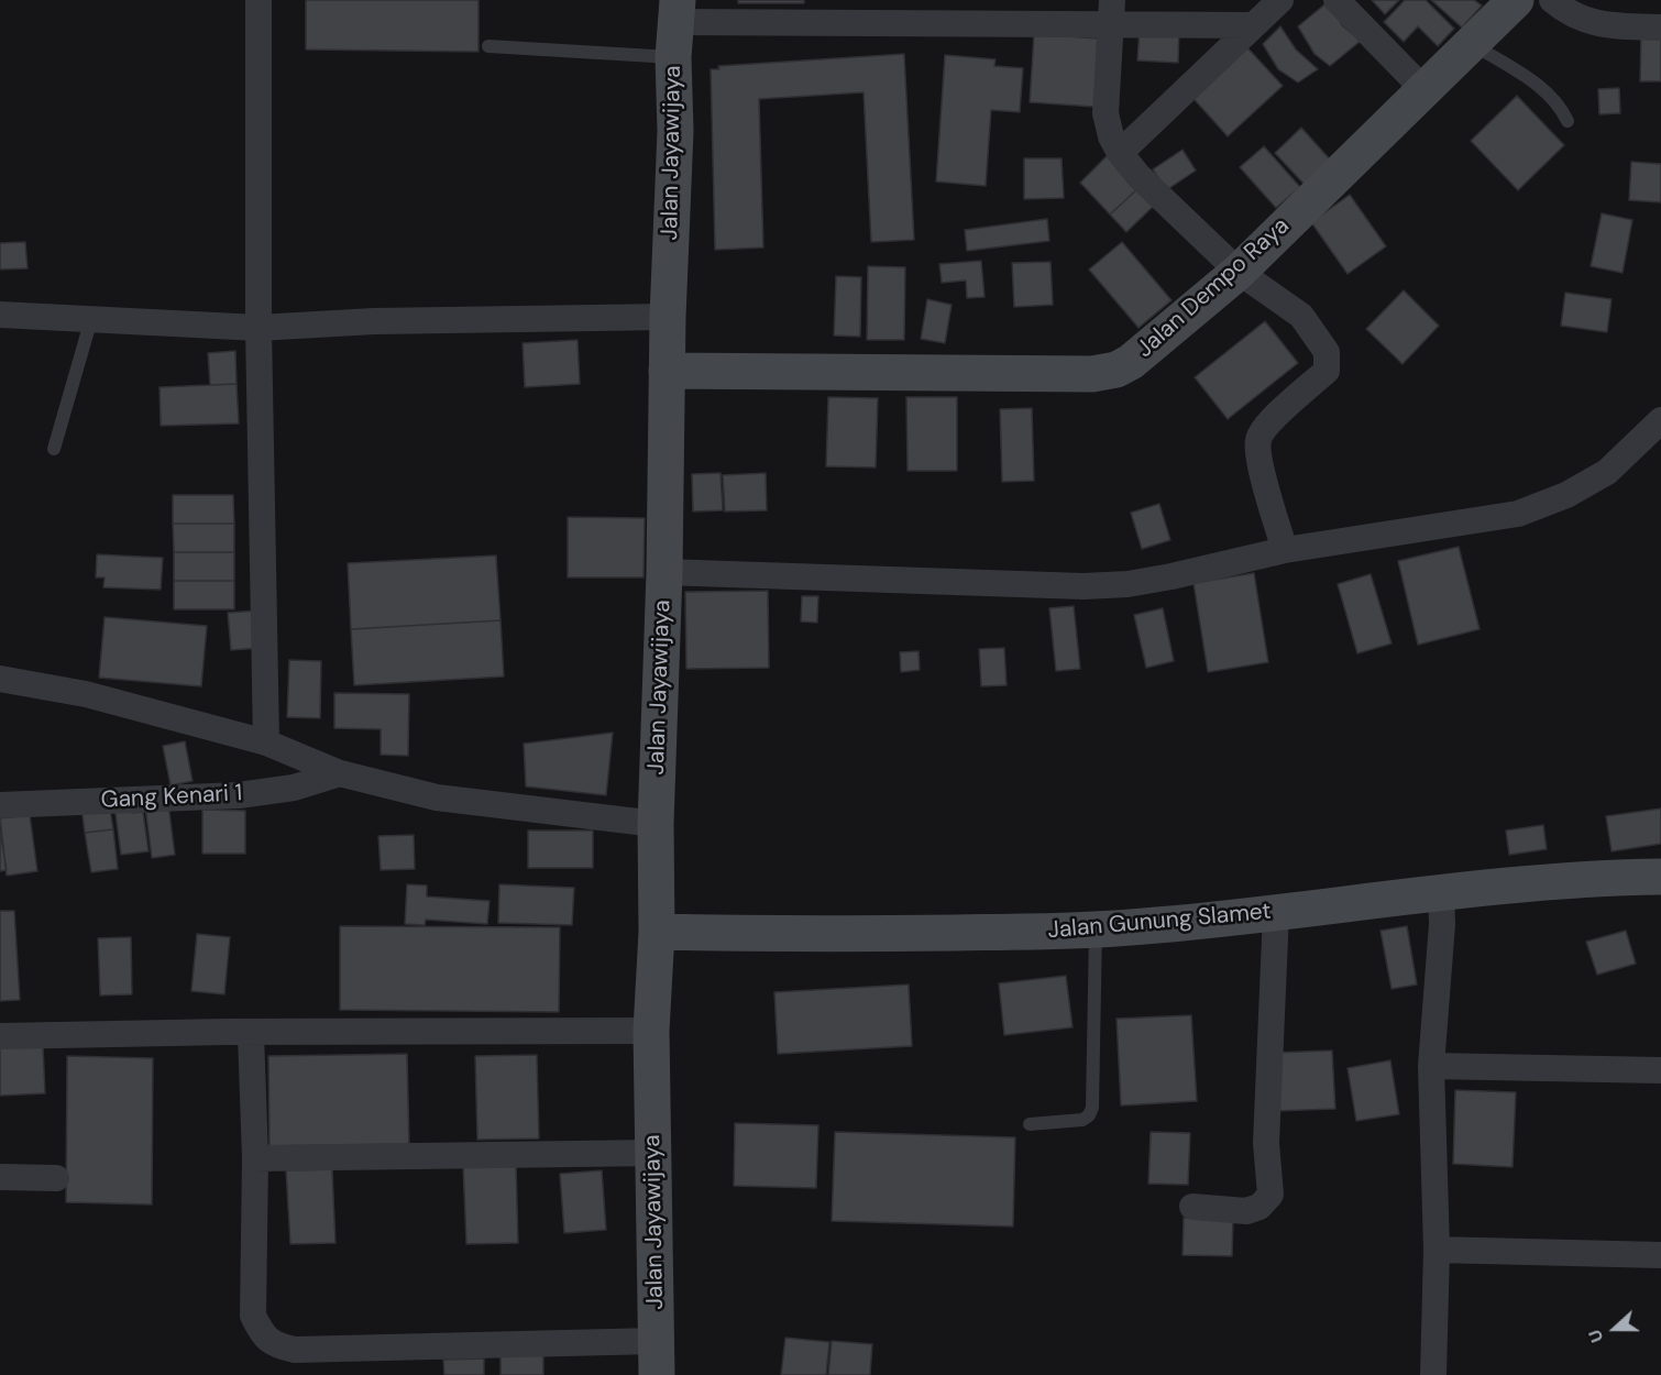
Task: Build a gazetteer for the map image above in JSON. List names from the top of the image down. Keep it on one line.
{"streets":{"street":["Jalan Jayawijaya","Jalan Dempo Raya","Gang Kenari 1","Jalan Gunung Slamet"]},"crossings":[["Jalan Jayawijaya","Jalan Dempo Raya"],["Jalan Jayawijaya","Jalan Gunung Slamet"]],"north":"left"}
